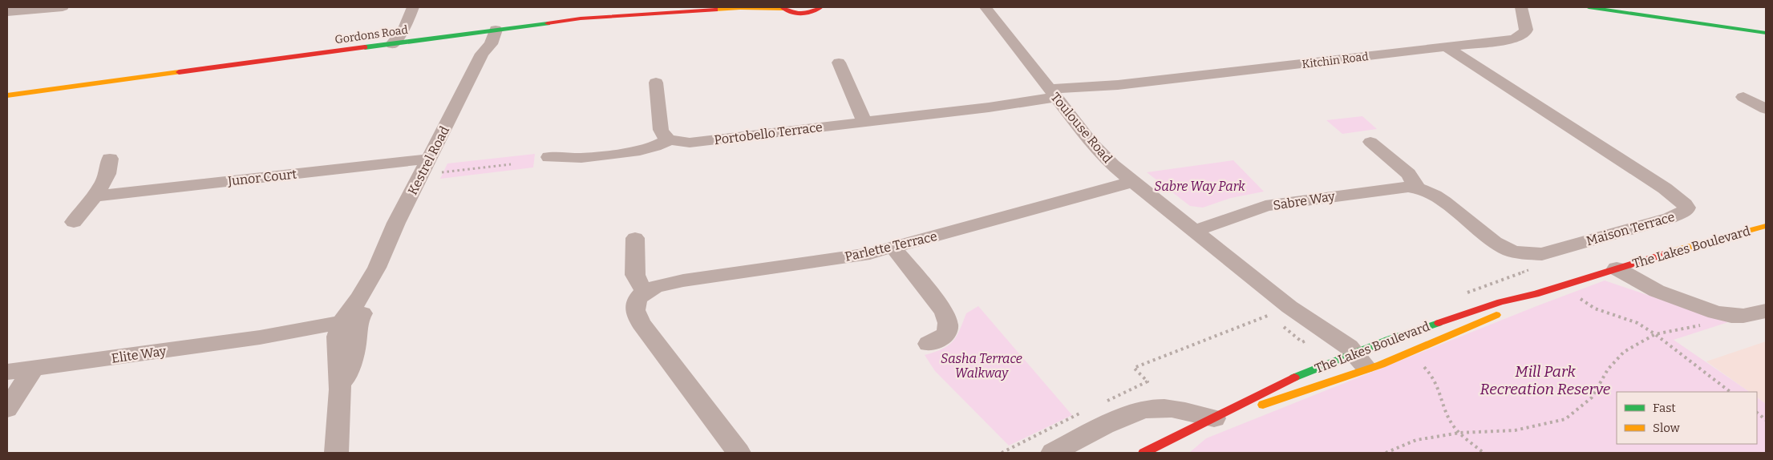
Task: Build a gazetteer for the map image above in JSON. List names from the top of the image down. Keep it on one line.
{"streets":{"street":["Gordons Road","Kitchin Road","Toulouse Road","Portobello Terrace","Kestrel Road","Junor Court","Sabre Way","Maison Terrace","Parlette Terrace","The Lakes Boulevard","Elite Way"]},"crossings":[["Gordons Road","Kestrel Road"],["Kitchin Road","Toulouse Road"],["Kitchin Road","Portobello Terrace"],["Kitchin Road","Maison Terrace"],["Toulouse Road","Portobello Terrace"],["Toulouse Road","Sabre Way"],["Toulouse Road","Parlette Terrace"],["Toulouse Road","The Lakes Boulevard"],["Kestrel Road","Junor Court"],["Kestrel Road","Elite Way"],["Sabre Way","Maison Terrace"]],"parks":["Sabre Way Park","Sasha Terrace Walkway","Mill Park Recreation Reserve"],"legend":["Fast","Slow"]}
